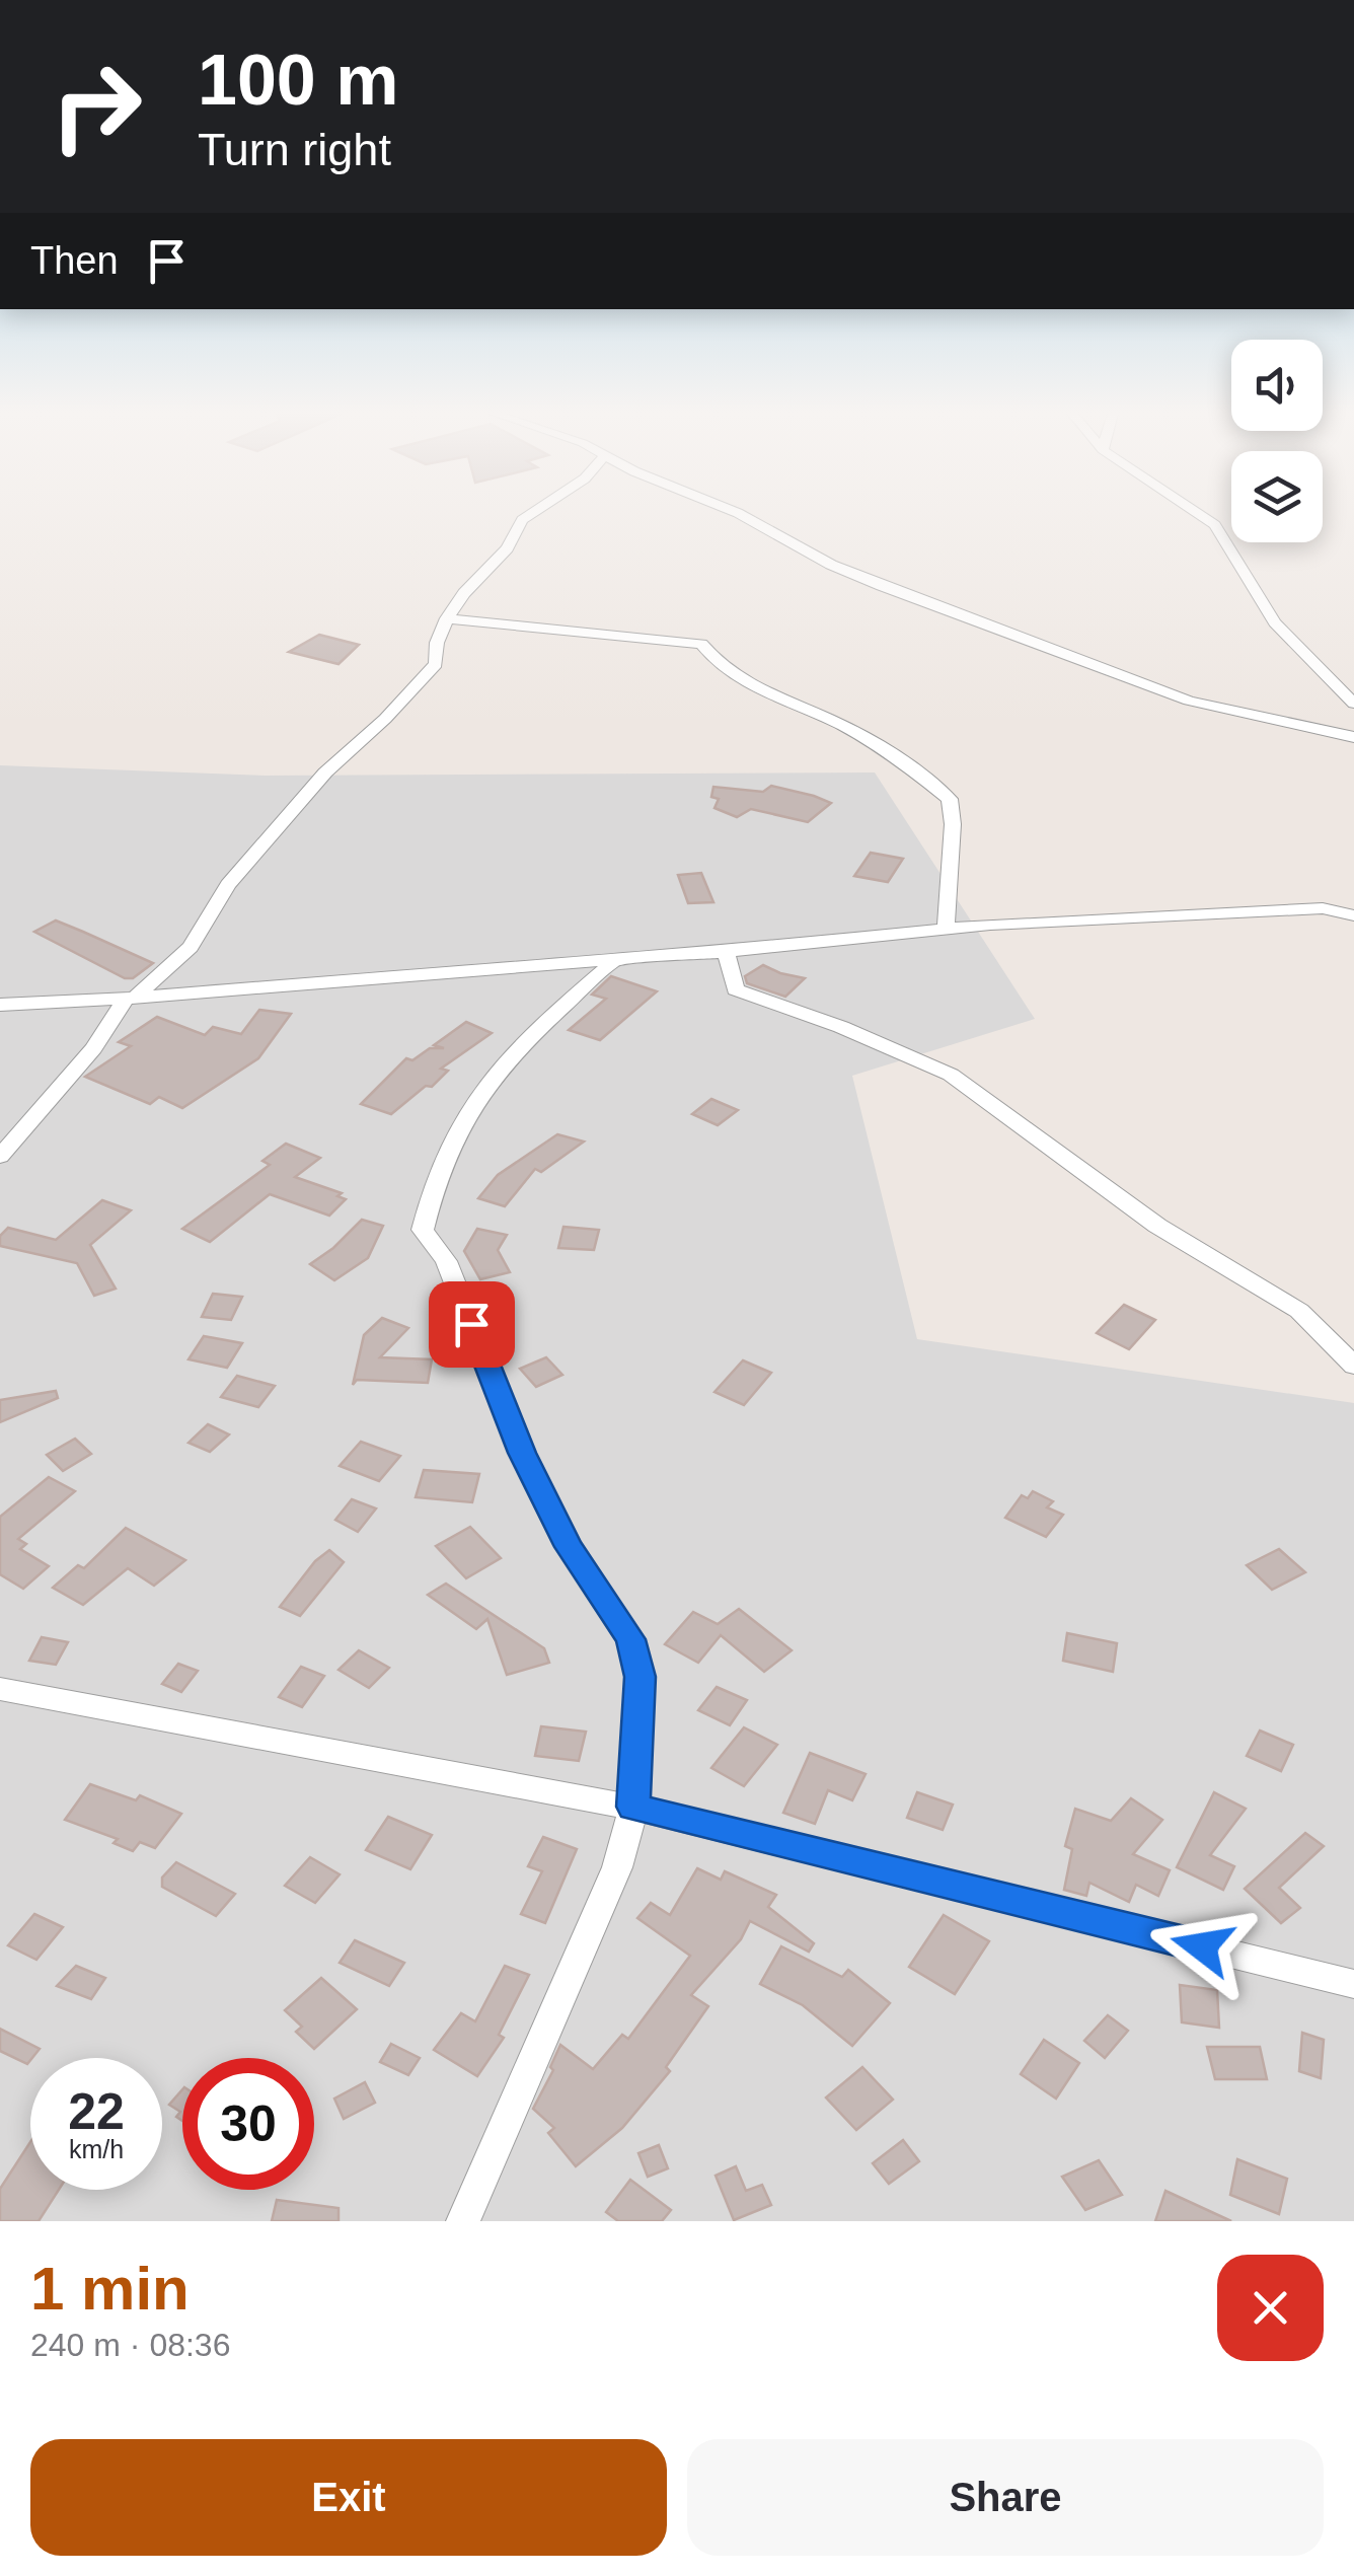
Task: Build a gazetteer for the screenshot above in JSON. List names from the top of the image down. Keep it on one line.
{"page":{"turn":["100 m","Turn right"],"then":"Then","speed":"22 km/h","limit":"30","heading":["1 min","240 m · 08:36"],"buttons":["Exit","Share"]}}
